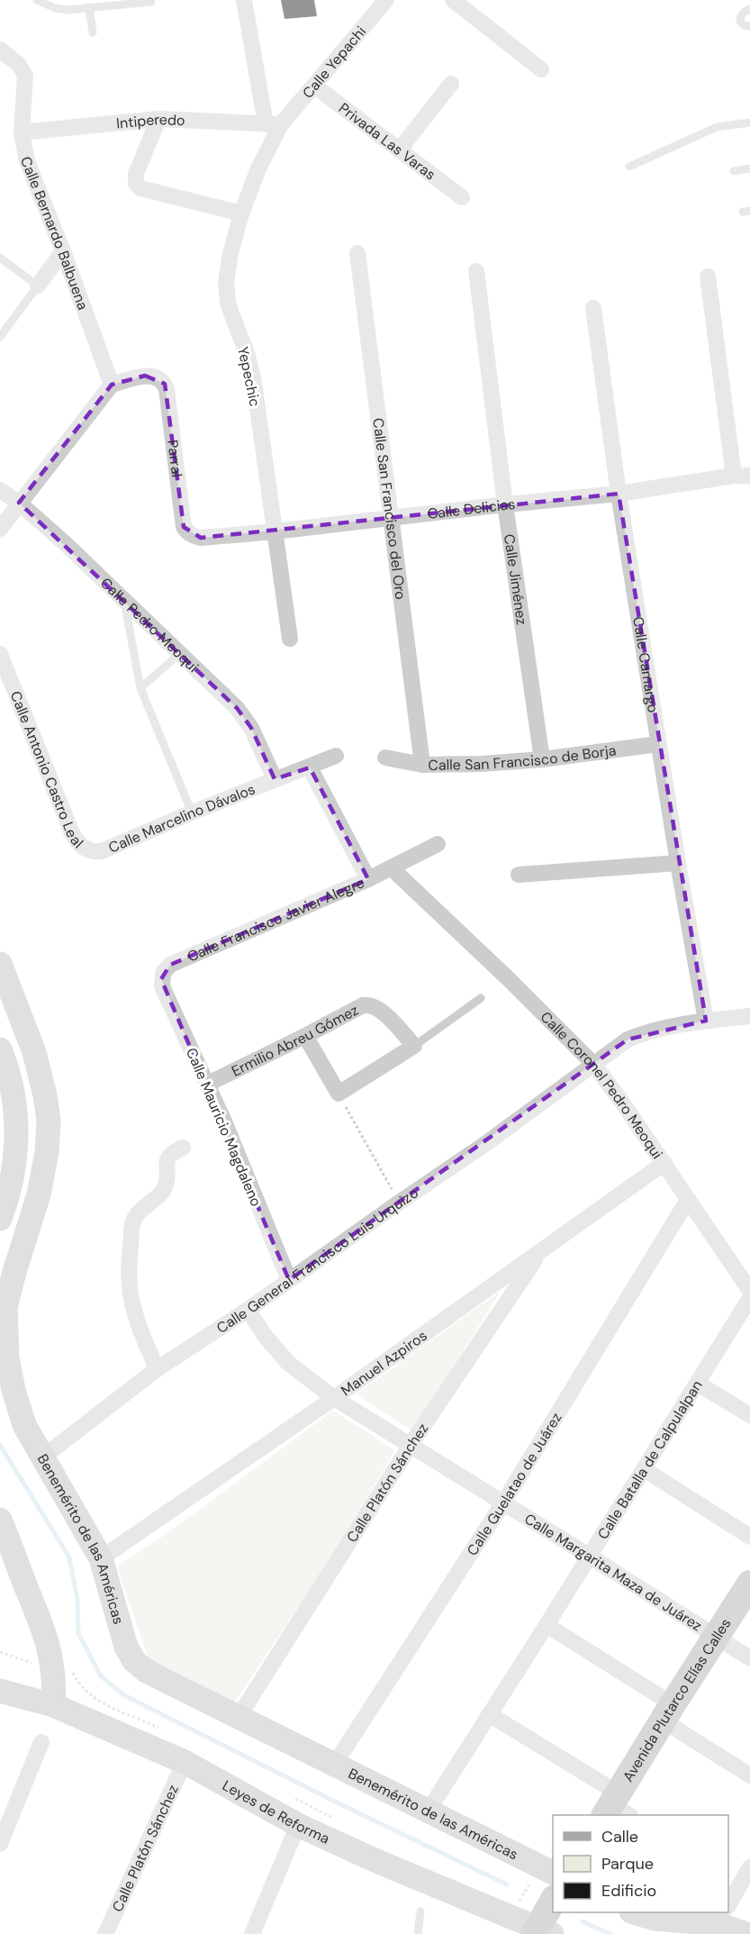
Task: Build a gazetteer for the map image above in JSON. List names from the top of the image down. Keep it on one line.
{"streets":{"main road":["Avenida Plutarco Elías Calles"],"street":["Calle Yepachi","Intiperedo","Privada Las Varas","Calle Bernardo Balbuena","Yepechic","Parral","Calle Delicias","Calle San Francisco del Oro","Calle Jiménez","Calle Pedro Meoqui","Calle Camargo","Calle San Francisco de Borja","Calle Antonio Castro Leal","Calle Marcelino Dávalos","Calle Francisco Javier Alegre","Ermilio Abreu Gómez","Calle Coronel Pedro Meoqui","Calle Mauricio Magdaleno","Calle General Francisco Luis Urquizo","Manuel Azpiros","Calle Batalla de Calpulalpan","Calle Platón Sánchez","Calle Guelatao de Juárez","Benemérito de las Américas","Calle Margarita Maza de Juárez","Leyes de Reforma"]},"crossings":[["Calle Yepachi","Intiperedo"],["Calle Yepachi","Privada Las Varas"],["Calle Yepachi","Yepechic"],["Intiperedo","Calle Bernardo Balbuena"],["Intiperedo","Yepechic"],["Calle Bernardo Balbuena","Parral"],["Yepechic","Calle Delicias"],["Parral","Calle Delicias"],["Calle Delicias","Calle San Francisco del Oro"],["Calle Delicias","Calle Jiménez"],["Calle Delicias","Calle Camargo"],["Calle San Francisco del Oro","Calle San Francisco de Borja"],["Calle Jiménez","Calle San Francisco de Borja"],["Calle Pedro Meoqui","Calle Marcelino Dávalos"],["Calle Camargo","Calle San Francisco de Borja"],["Calle Camargo","Calle General Francisco Luis Urquizo"],["Calle Antonio Castro Leal","Calle Marcelino Dávalos"],["Calle Francisco Javier Alegre","Calle Coronel Pedro Meoqui"],["Calle Francisco Javier Alegre","Calle Mauricio Magdaleno"],["Ermilio Abreu Gómez","Calle Mauricio Magdaleno"],["Calle Coronel Pedro Meoqui","Calle General Francisco Luis Urquizo"],["Calle Coronel Pedro Meoqui","Manuel Azpiros"],["Calle Coronel Pedro Meoqui","Calle Guelatao de Juárez"],["Calle Mauricio Magdaleno","Calle General Francisco Luis Urquizo"],["Calle General Francisco Luis Urquizo","Benemérito de las Américas"],["Calle General Francisco Luis Urquizo","Calle Margarita Maza de Juárez"],["Manuel Azpiros","Calle Platón Sánchez"],["Manuel Azpiros","Benemérito de las Américas"],["Manuel Azpiros","Calle Margarita Maza de Juárez"],["Calle Batalla de Calpulalpan","Benemérito de las Américas"],["Calle Batalla de Calpulalpan","Calle Margarita Maza de Juárez"],["Calle Platón Sánchez","Benemérito de las Américas"],["Calle Platón Sánchez","Calle Margarita Maza de Juárez"],["Calle Platón Sánchez","Leyes de Reforma"],["Calle Guelatao de Juárez","Benemérito de las Américas"],["Calle Guelatao de Juárez","Calle Margarita Maza de Juárez"],["Calle Margarita Maza de Juárez","Avenida Plutarco Elías Calles"]],"legend":["Calle","Parque","Edificio"]}
